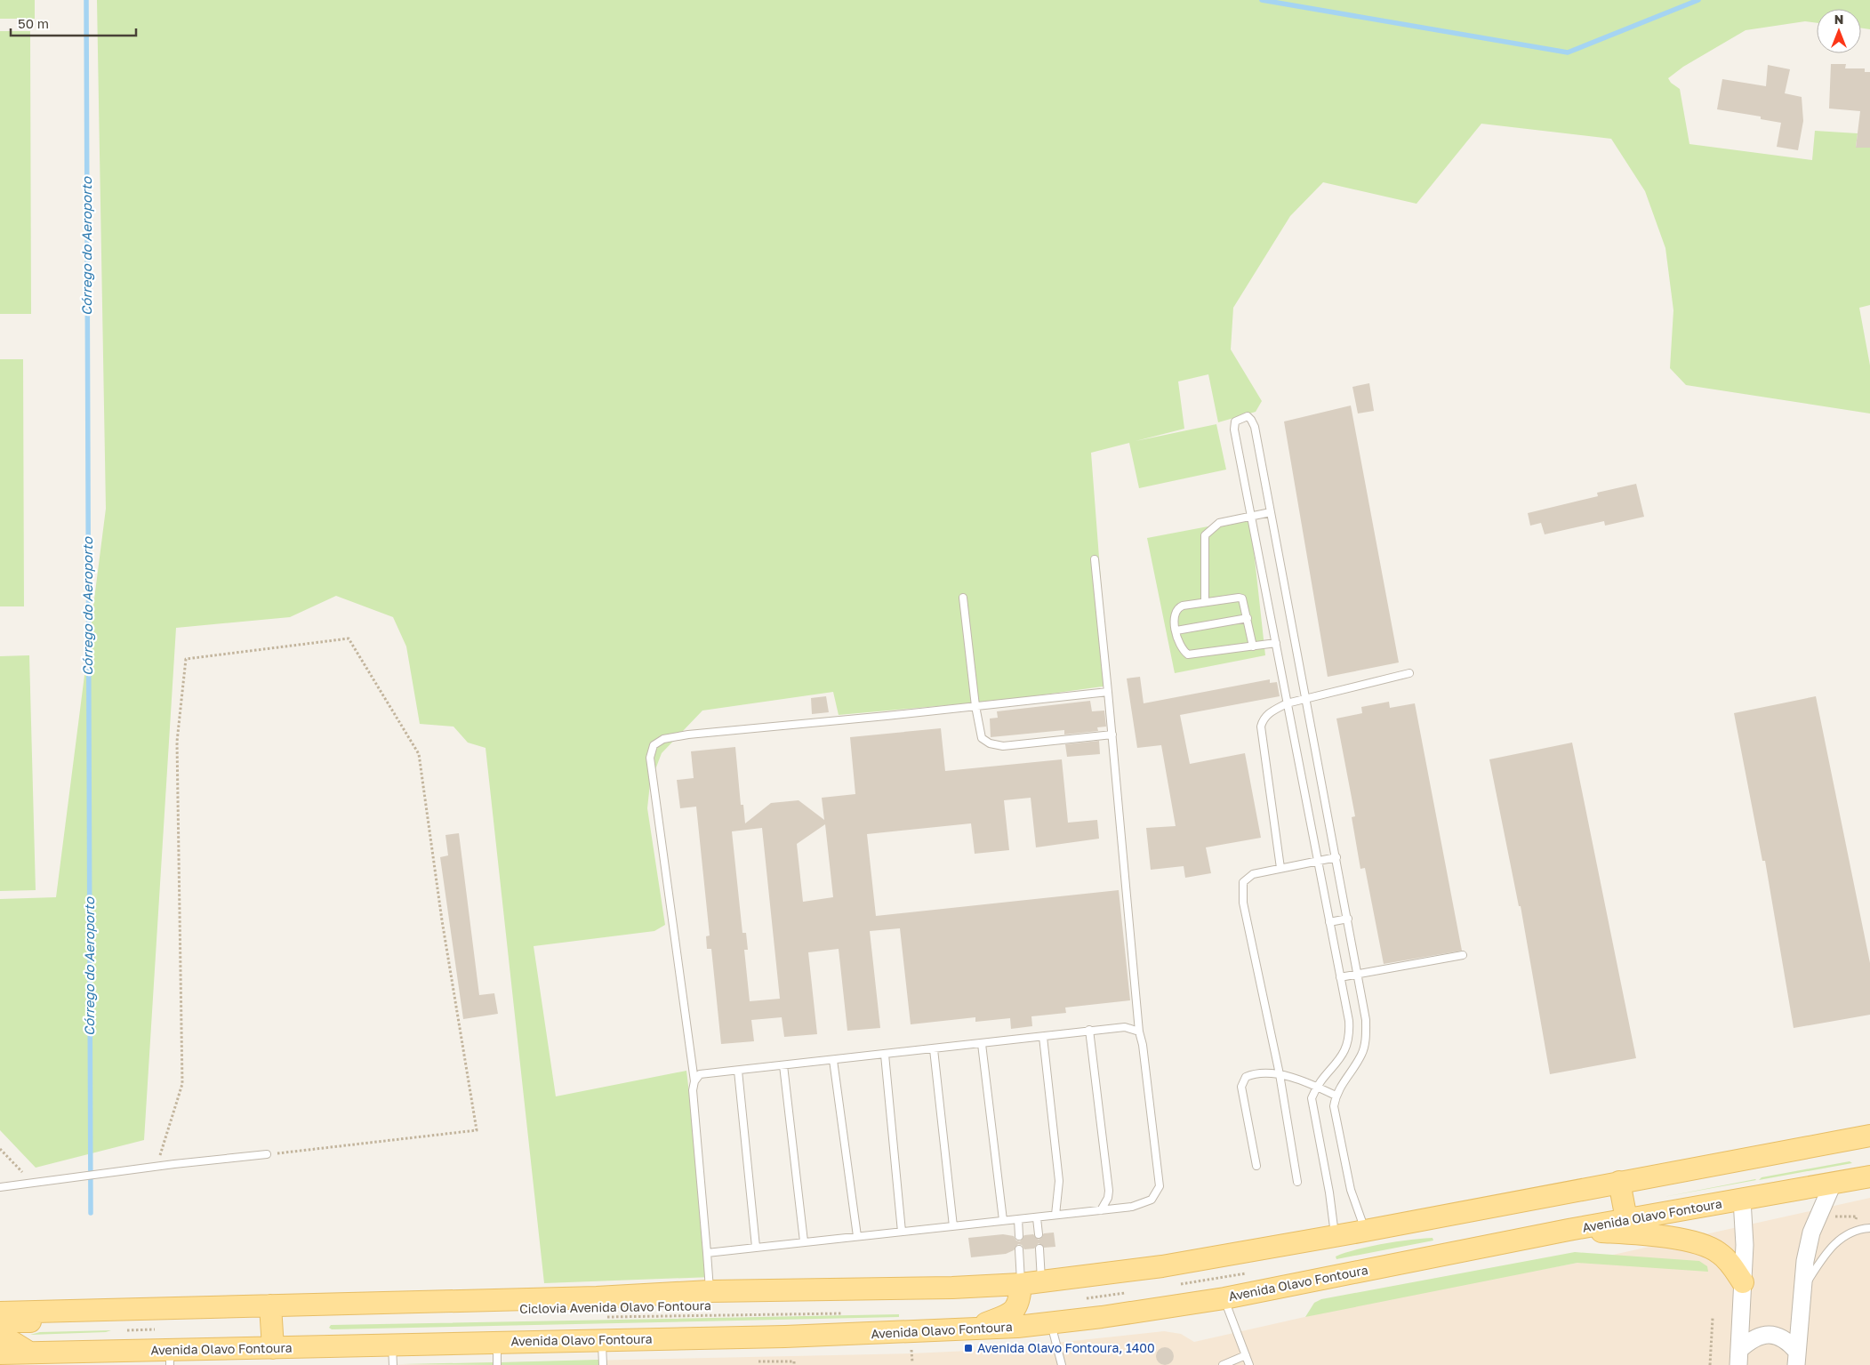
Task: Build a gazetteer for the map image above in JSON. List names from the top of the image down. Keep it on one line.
{"streets":{"main road":["Avenida Olavo Fontoura"],"path":["Ciclovia Avenida Olavo Fontoura"]},"water":["Córrego do Aeroporto"],"places":{"transit":["Avenida Olavo Fontoura, 1400"]},"scale_bar":"50 m","north":"top"}
